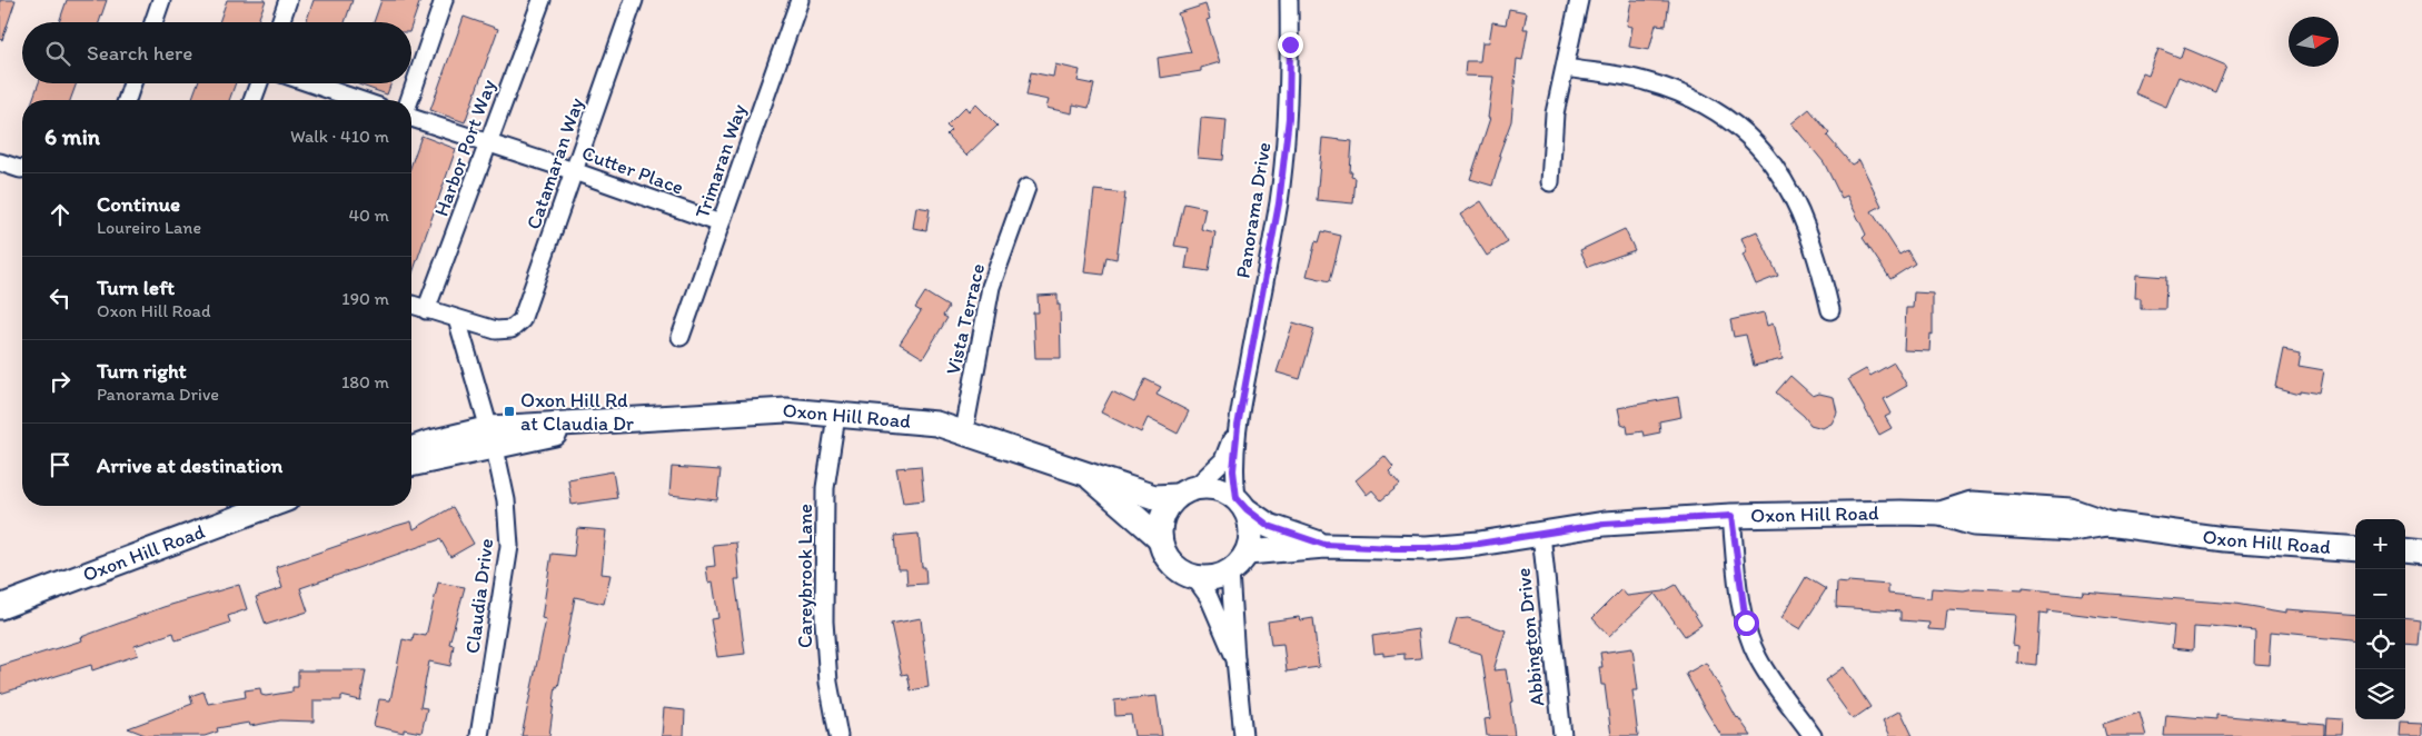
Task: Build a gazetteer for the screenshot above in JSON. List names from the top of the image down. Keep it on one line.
{"streets":{"main road":["Oxon Hill Road"],"street":["Harbor Port Way","Trimaran Way","Catamaran Way","Cutter Place","Panorama Drive","Vista Terrace","Careybrook Lane","Claudia Drive","Abbington Drive"]},"crossings":[["Harbor Port Way","Cutter Place"],["Trimaran Way","Cutter Place"],["Catamaran Way","Cutter Place"],["Catamaran Way","Claudia Drive"],["Panorama Drive","Oxon Hill Road"],["Vista Terrace","Oxon Hill Road"],["Oxon Hill Road","Careybrook Lane"],["Oxon Hill Road","Claudia Drive"],["Oxon Hill Road","Abbington Drive"]],"places":{"transit":["Oxon Hill Rd at Claudia Dr"]},"north":"right","page":{"search":"Search here","heading":["6 min","Walk · 410 m"],"list":[["Continue","Loureiro Lane","40 m"],["Turn left","Oxon Hill Road","190 m"],["Turn right","Panorama Drive","180 m"],"Arrive at destination"],"map_buttons":["+","−"]}}
